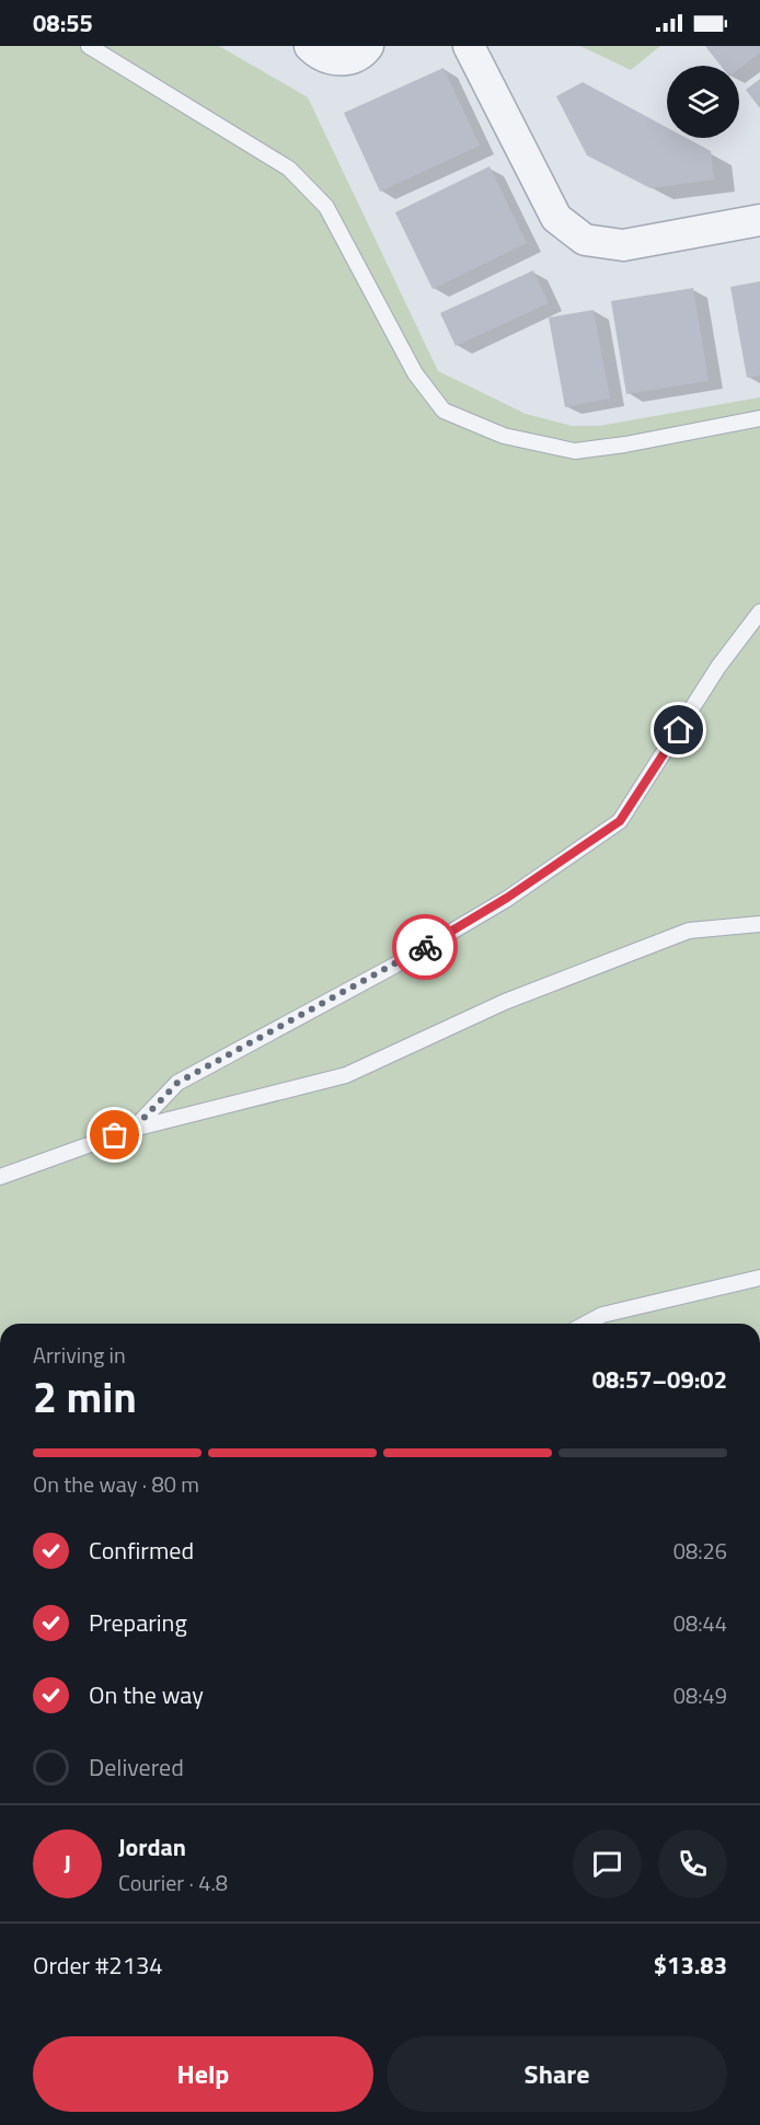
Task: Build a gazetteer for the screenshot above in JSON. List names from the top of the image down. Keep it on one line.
{"page":{"status":"08:55","heading":["2 min","Arriving in","08:57–09:02"],"panel":["Jordan","Courier · 4.8","Order #2134","$13.83"],"bar":"On the way · 80 m","list":[["Confirmed","08:26"],["Preparing","08:44"],["On the way","08:49"],"Delivered"],"round":"J","buttons":["Help","Share"]}}
